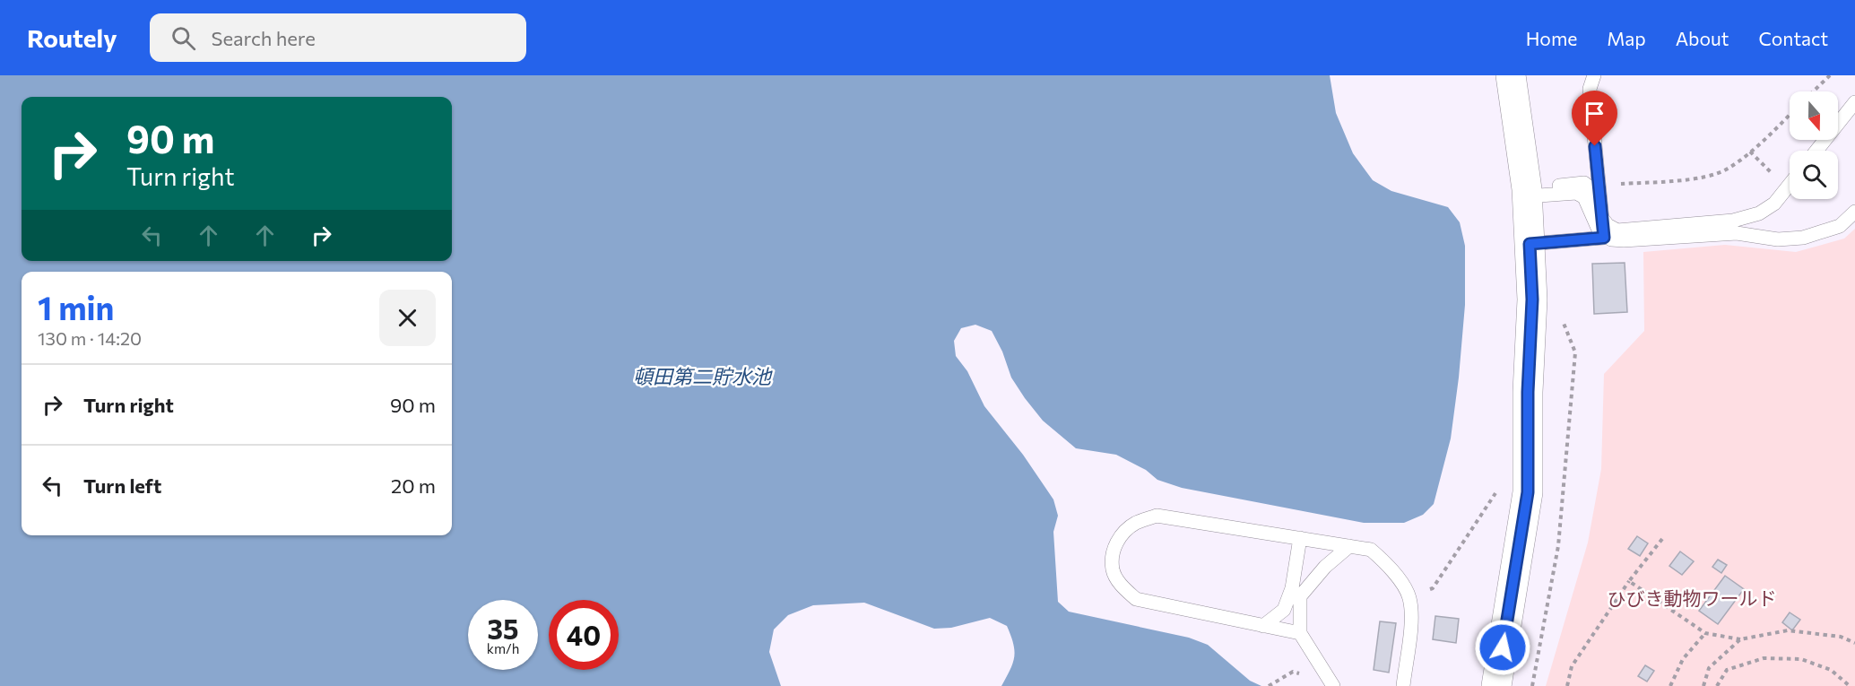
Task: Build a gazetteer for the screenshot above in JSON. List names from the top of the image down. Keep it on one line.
{"water":["頓田第二貯水池"],"parks":["ひびき動物ワールド"],"north":"bottom","page":{"header":"Routely","search":"Search here","nav":["Home","Map","About","Contact"],"turn":["90 m","Turn right"],"heading":["1 min","130 m · 14:20"],"list":[{"name":"Turn right","value":"90 m"},{"name":"Turn left","value":"20 m"}],"speed":"35 km/h","limit":"40"}}
